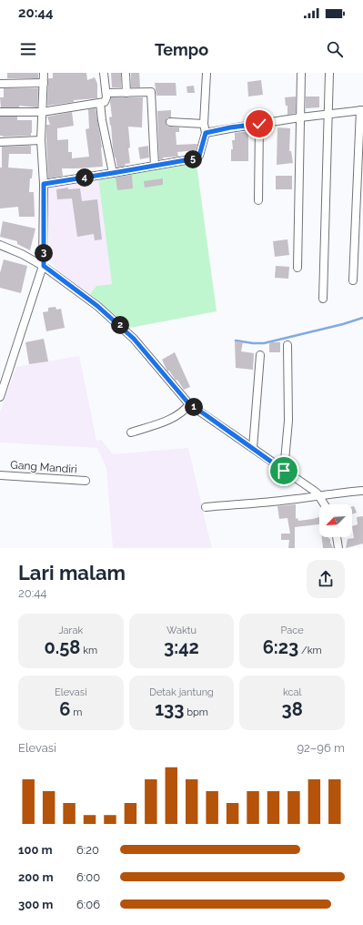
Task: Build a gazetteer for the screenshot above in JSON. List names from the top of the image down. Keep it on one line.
{"streets":{"street":["Gang Mandiri"]},"north":"bottom left","page":{"status":"20:44","header":"Tempo","pins":["5","4","3","2","1"],"heading":["Lari malam","20:44"],"stats":[["Jarak","0.58 km"],["Waktu","3:42"],["Pace","6:23 /km"],["Elevasi","6 m"],["Detak jantung","133 bpm"],["kcal","38"]],"chart":["Elevasi","92–96 m"],"list":[{"name":"100 m","note":"6:20"},{"name":"200 m","note":"6:00"},{"name":"300 m","note":"6:06"}]}}
